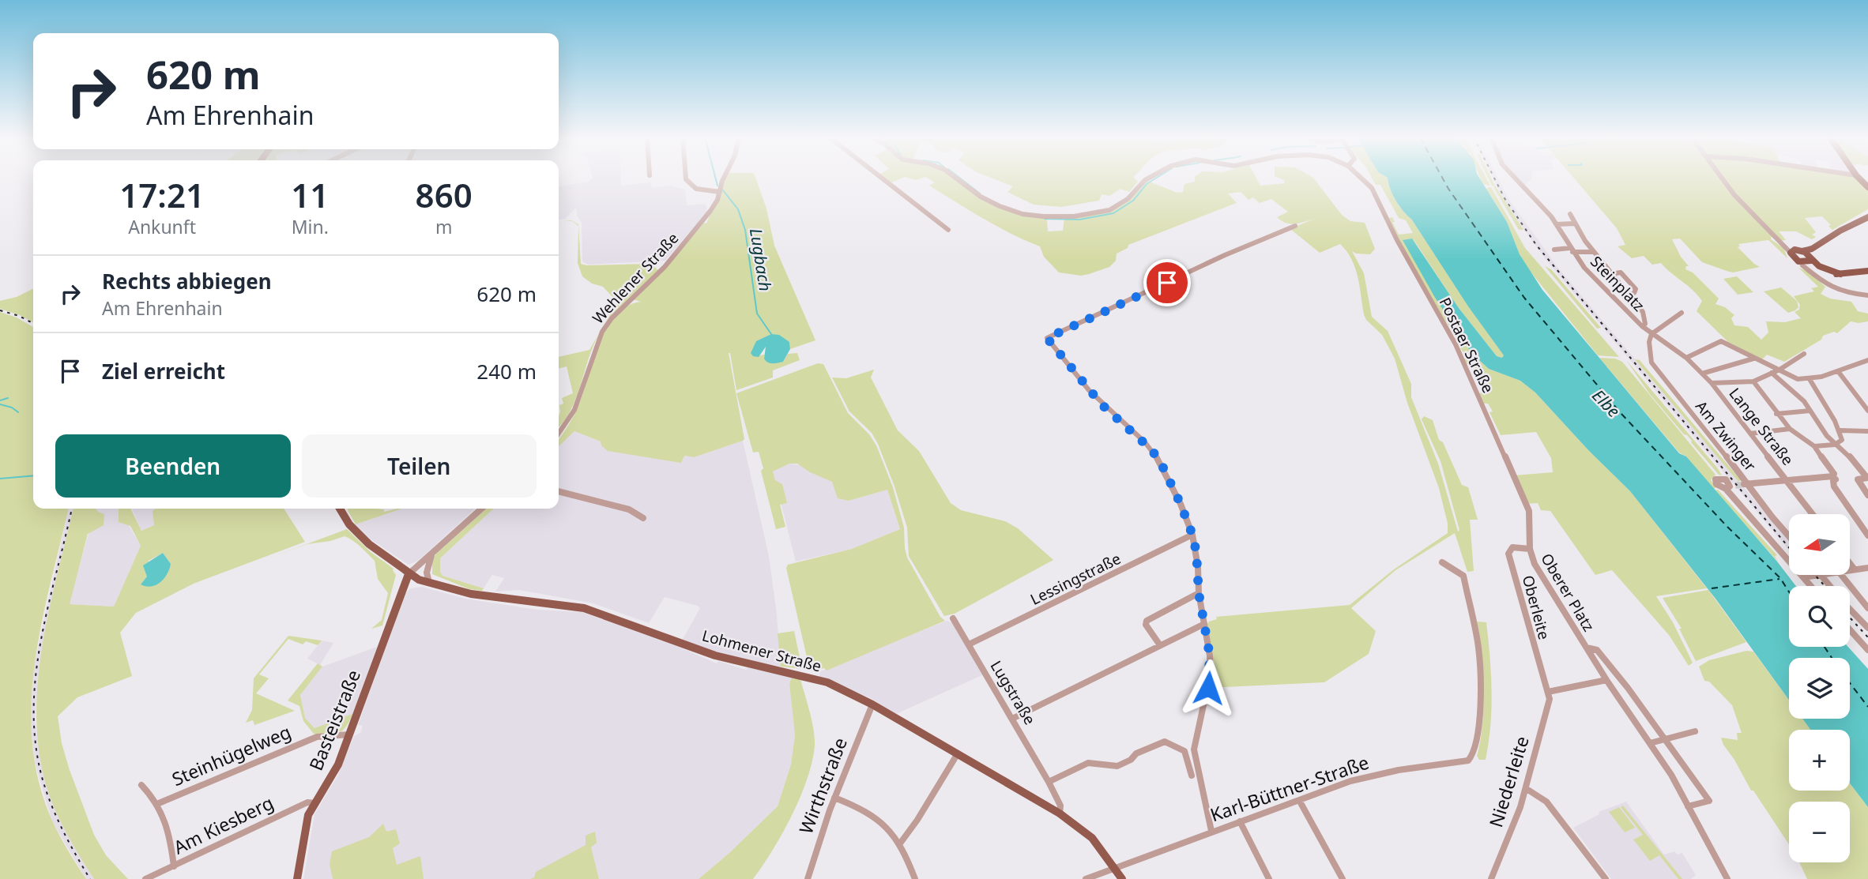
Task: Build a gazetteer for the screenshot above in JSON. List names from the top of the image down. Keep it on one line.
{"streets":{"main road":["Lohmener Straße","Basteistraße"],"street":["Wehlener Straße","Steinplatz","Postaer Straße","Lange Straße","Am Zwinger","Lessingstraße","Oberer Platz","Oberleite","Lugstraße","Steinhügelweg","Niederleite","Wirthstraße","Karl-Büttner-Straße","Am Kiesberg"]},"crossings":[["Steinplatz","Lange Straße"],["Steinplatz","Am Zwinger"],["Postaer Straße","Oberer Platz"],["Postaer Straße","Oberleite"],["Lessingstraße","Lugstraße"],["Oberer Platz","Oberleite"],["Oberleite","Niederleite"],["Lohmener Straße","Lugstraße"],["Lohmener Straße","Basteistraße"],["Lohmener Straße","Wirthstraße"],["Lohmener Straße","Karl-Büttner-Straße"],["Basteistraße","Steinhügelweg"],["Basteistraße","Am Kiesberg"]],"water":["Lugbach","Elbe"],"north":"left","page":{"turn":["620 m","Am Ehrenhain"],"eta":["17:21","Ankunft","11","Min.","860","m"],"list":[{"name":"Rechts abbiegen","note":"Am Ehrenhain","value":"620 m"},{"name":"Ziel erreicht","value":"240 m"}],"buttons":["Beenden","Teilen"],"map_buttons":["+","−"]}}
